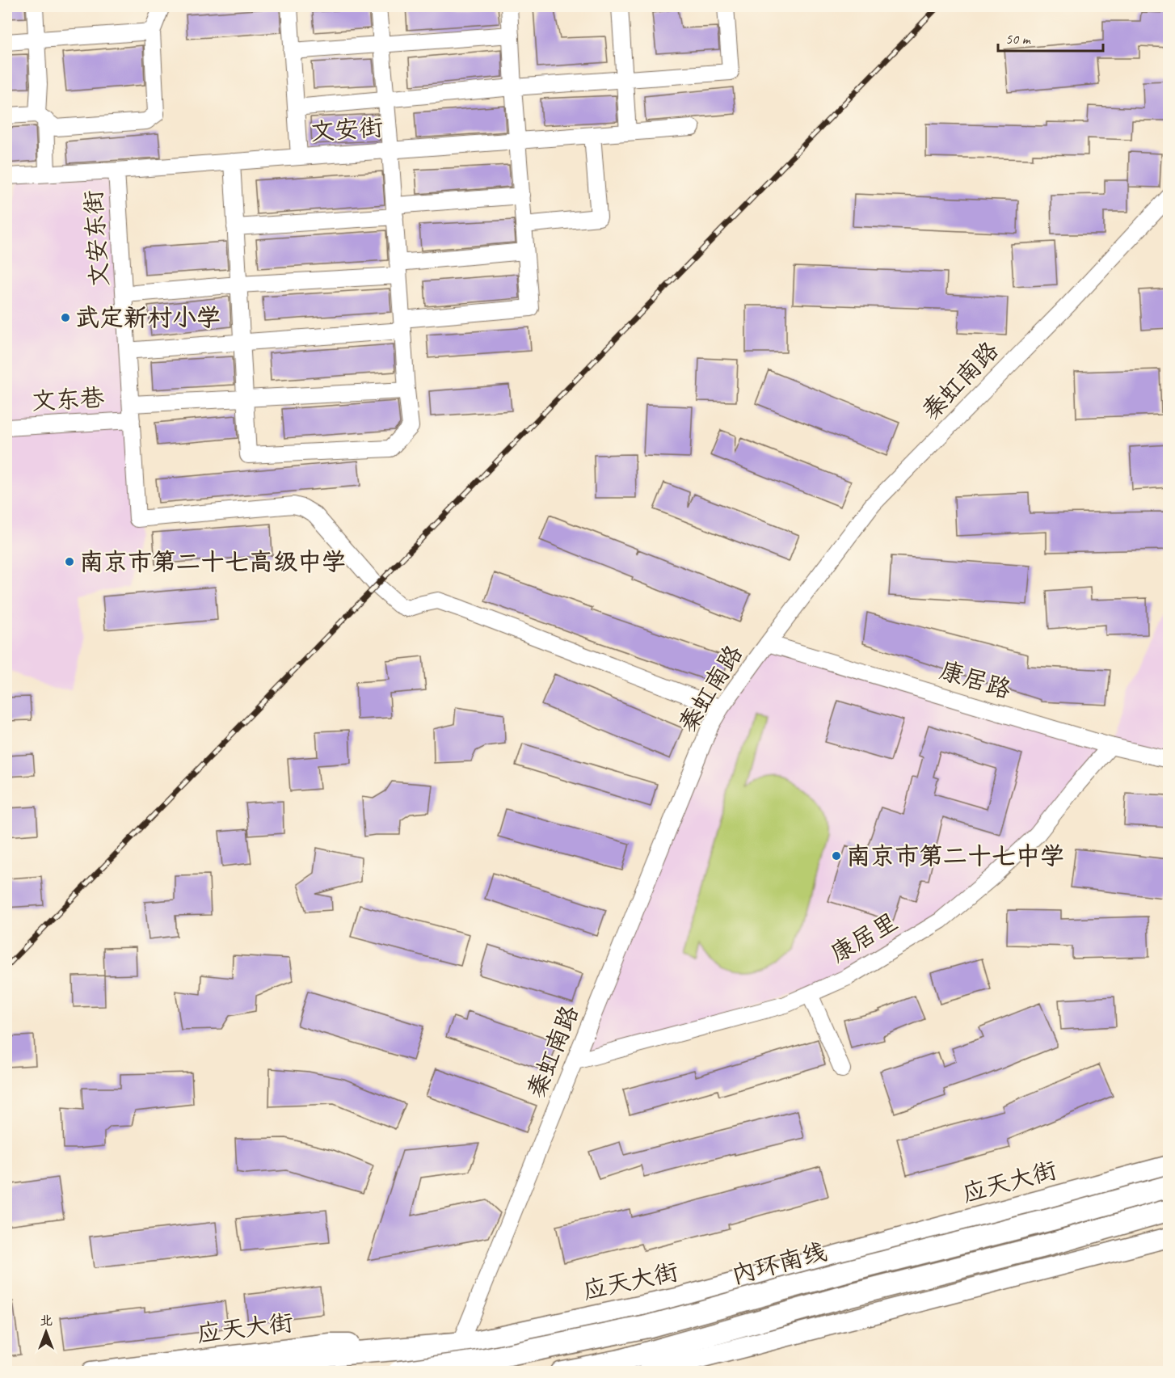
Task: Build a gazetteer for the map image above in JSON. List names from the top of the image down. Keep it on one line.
{"streets":{"highway":["内环南线"],"main road":["应天大街"],"street":["文安街","文安东街","秦虹南路","文东巷","康居路","康居里"]},"crossings":[["文安街","文安东街"],["文安东街","秦虹南路"],["文安东街","文东巷"],["秦虹南路","康居路"],["秦虹南路","康居里"],["秦虹南路","应天大街"],["康居路","康居里"]],"places":["武定新村小学","南京市第二十七高级中学","南京市第二十七中学"],"scale_bar":"50 m","north":"top"}
